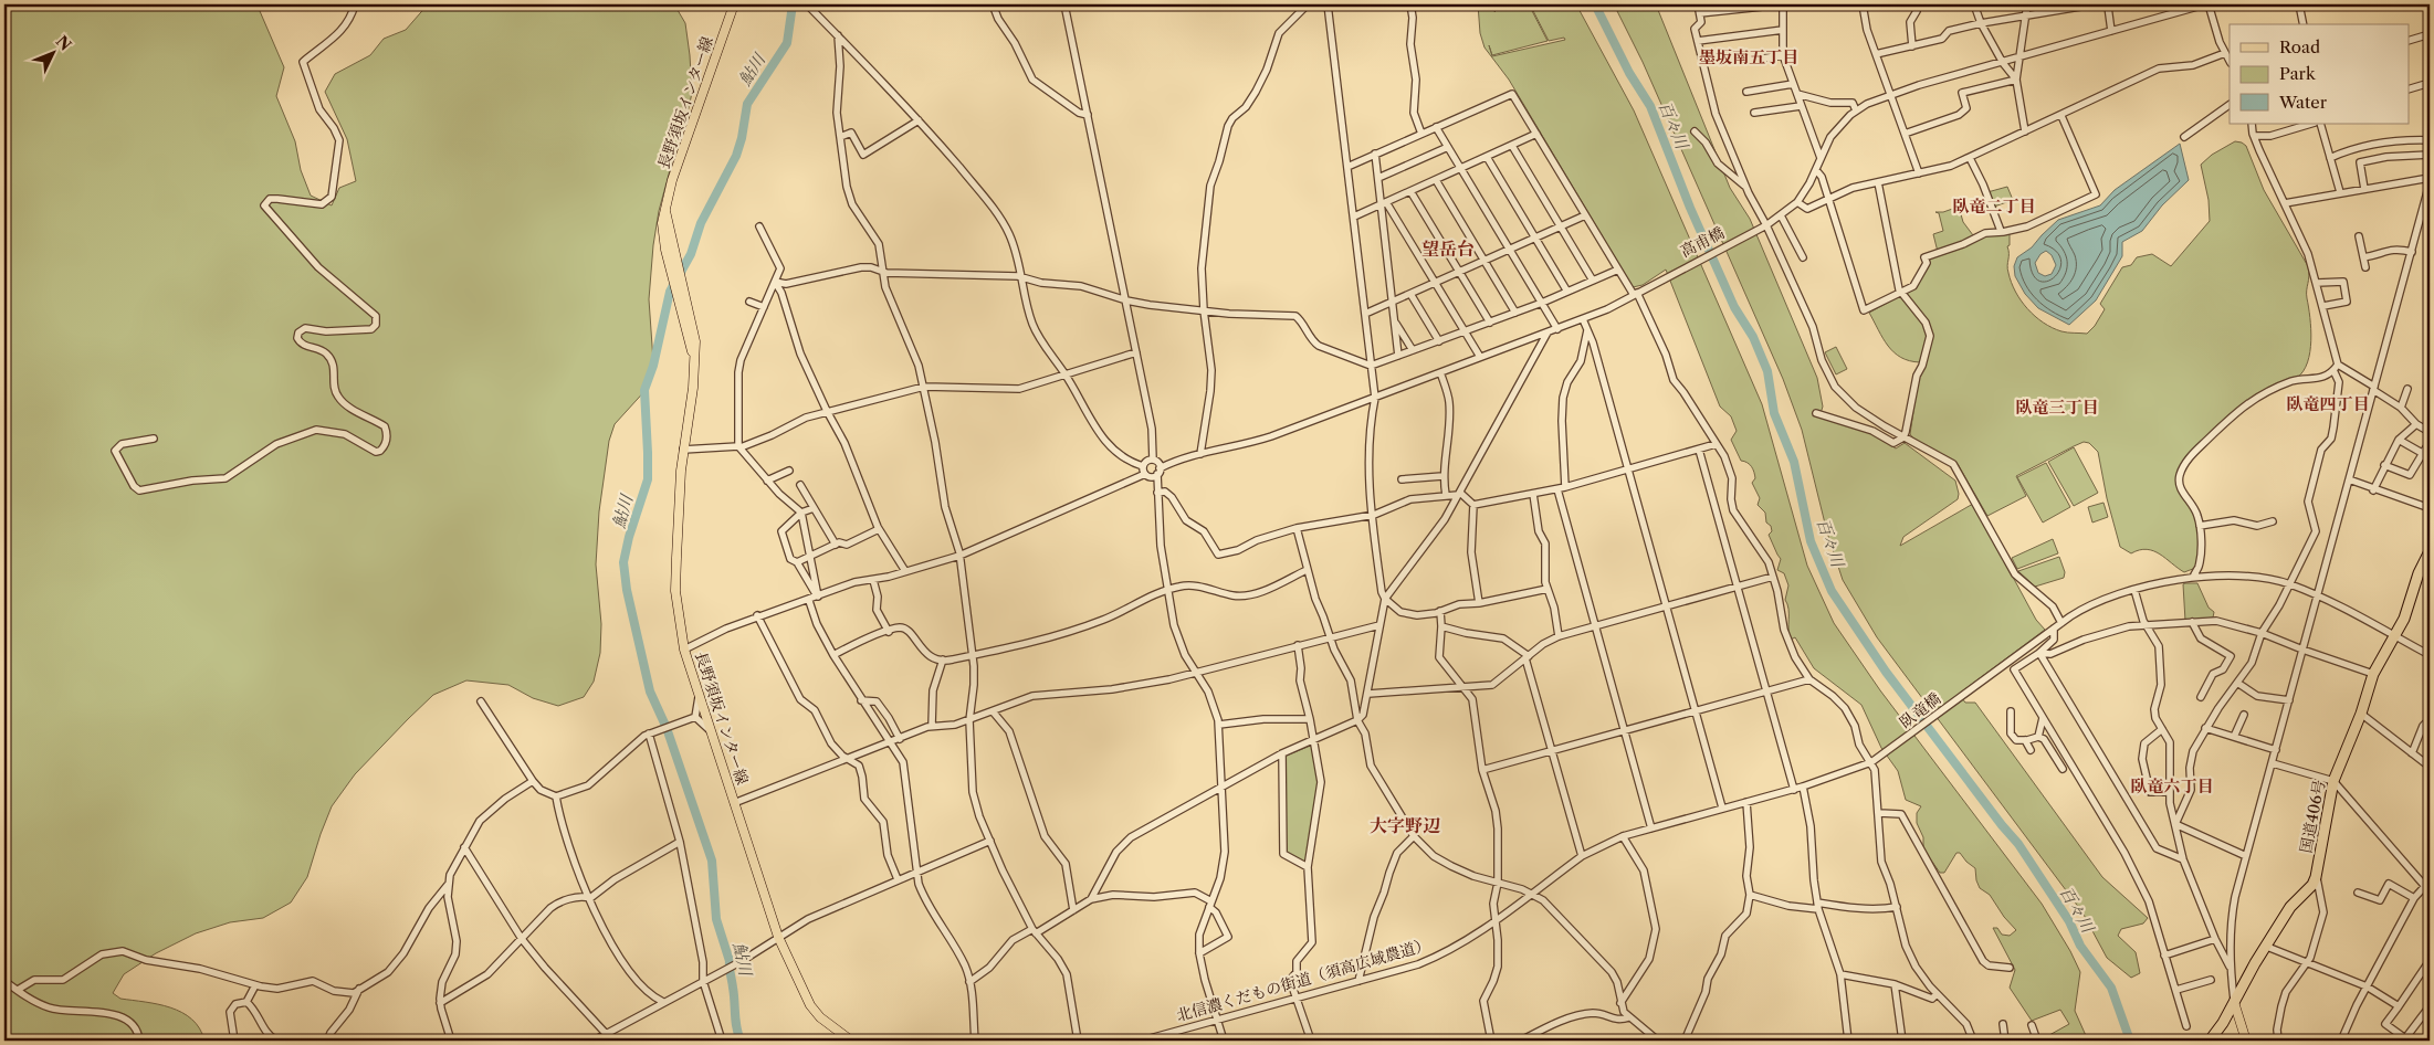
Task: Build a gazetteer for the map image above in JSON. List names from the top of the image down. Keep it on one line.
{"streets":{"highway":["国道406号"],"main road":["長野須坂インター線"],"street":["高甫橋","臥竜橋","北信濃くだもの街道（須高広域農道）"]},"crossings":[["長野須坂インター線","高甫橋"],["臥竜橋","北信濃くだもの街道（須高広域農道）"]],"districts":["墨坂南五丁目","臥竜二丁目","望岳台","臥竜四丁目","臥竜三丁目","臥竜六丁目","大字野辺"],"water":["鮎川","百々川"],"legend":["Road","Park","Water"],"north":"top right"}
